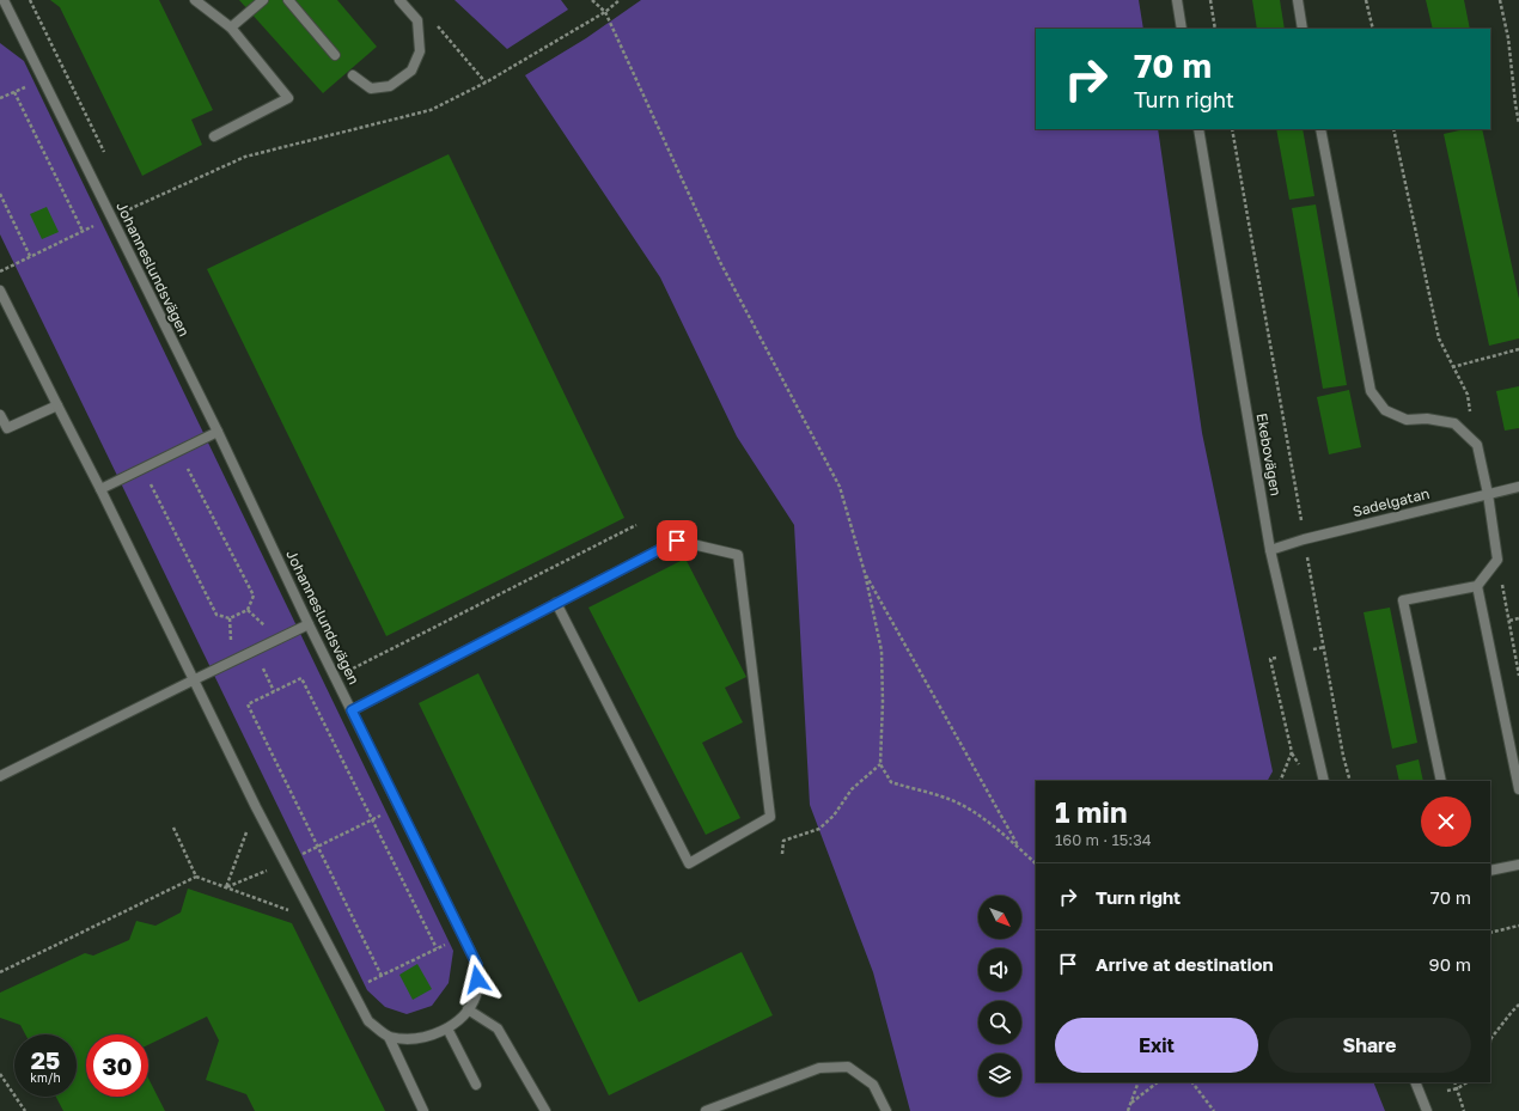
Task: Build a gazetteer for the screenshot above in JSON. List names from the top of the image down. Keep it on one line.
{"streets":{"street":["Johanneslundsvägen","Ekebovägen","Sadelgatan"]},"crossings":[["Ekebovägen","Sadelgatan"]],"north":"bottom right","page":{"turn":["70 m","Turn right"],"heading":["1 min","160 m · 15:34"],"list":[{"name":"Turn right","value":"70 m"},{"name":"Arrive at destination","value":"90 m"}],"buttons":["Exit","Share"],"speed":"25 km/h","limit":"30"}}
